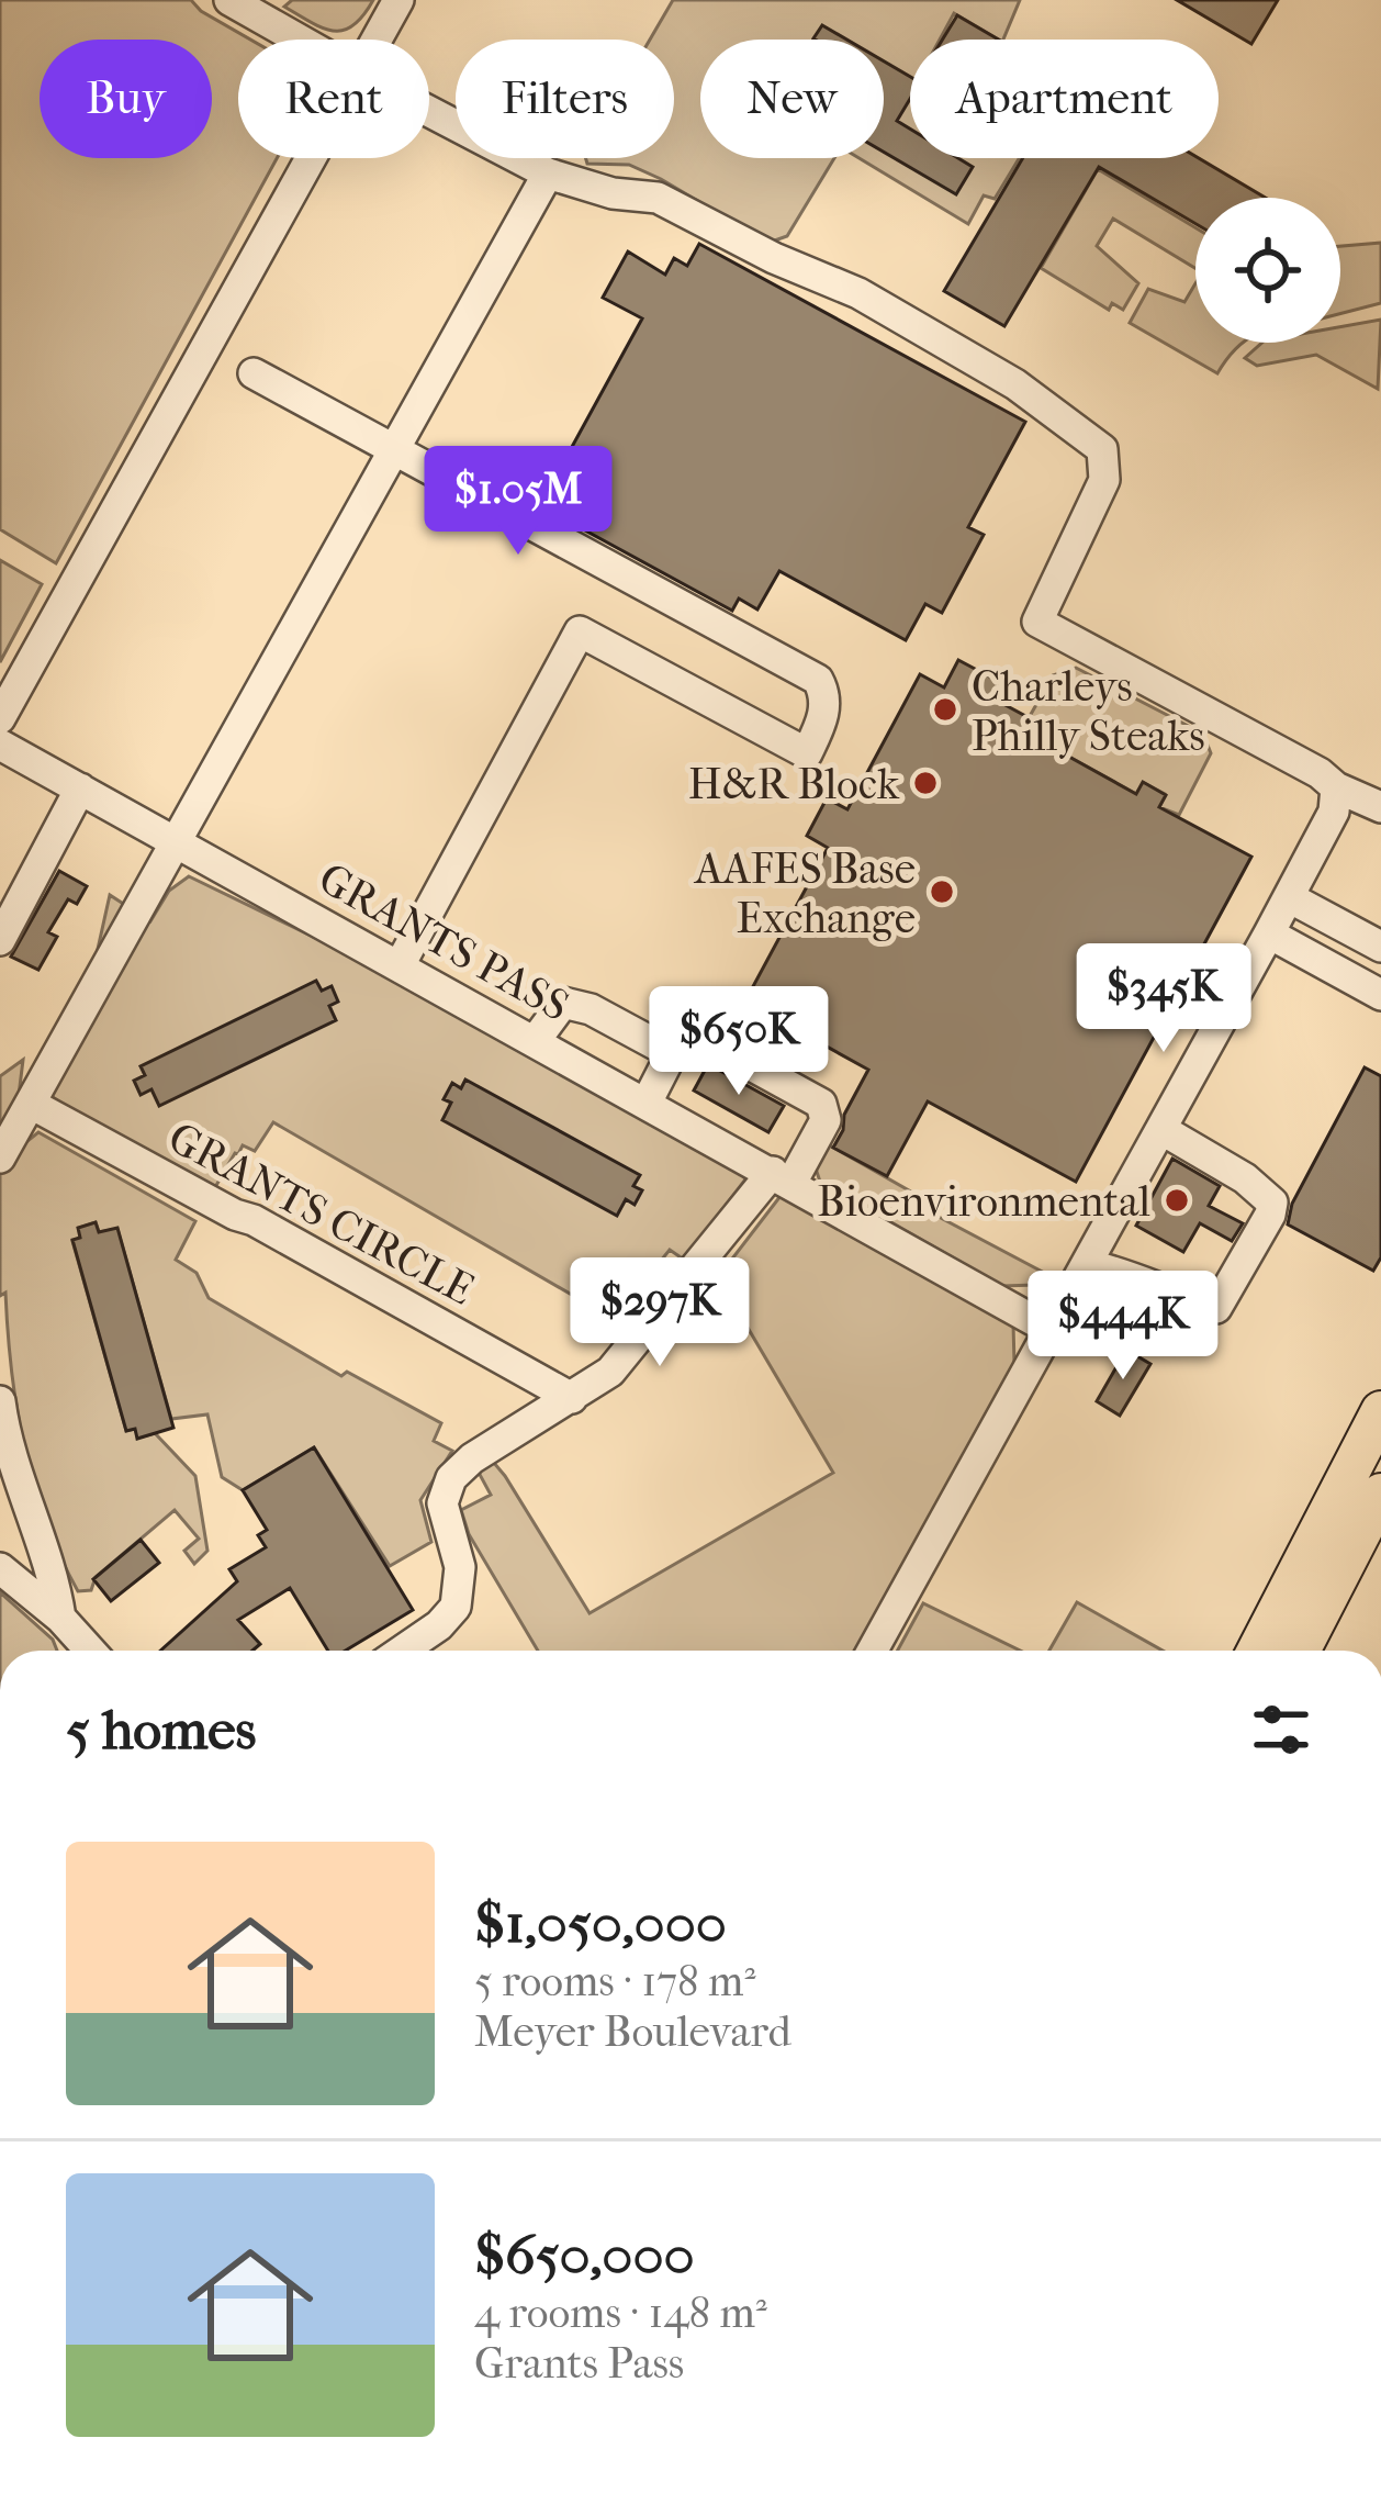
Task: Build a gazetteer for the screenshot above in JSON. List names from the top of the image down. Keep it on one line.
{"streets":{"street":["GRANTS PASS","GRANTS CIRCLE"]},"places":["Charleys Philly Steaks","H&R Block","AAFES Base Exchange","Bioenvironmental"],"page":{"chip":["Buy","Rent","Filters","New","Apartment"],"price":["$1.05M","$345K","$650K","$297K","$444K"],"heading":"5 homes","list":[{"name":"$1,050,000","note":"5 rooms · 178 m² · Meyer Boulevard"},{"name":"$650,000","note":"4 rooms · 148 m² · Grants Pass"}]}}
